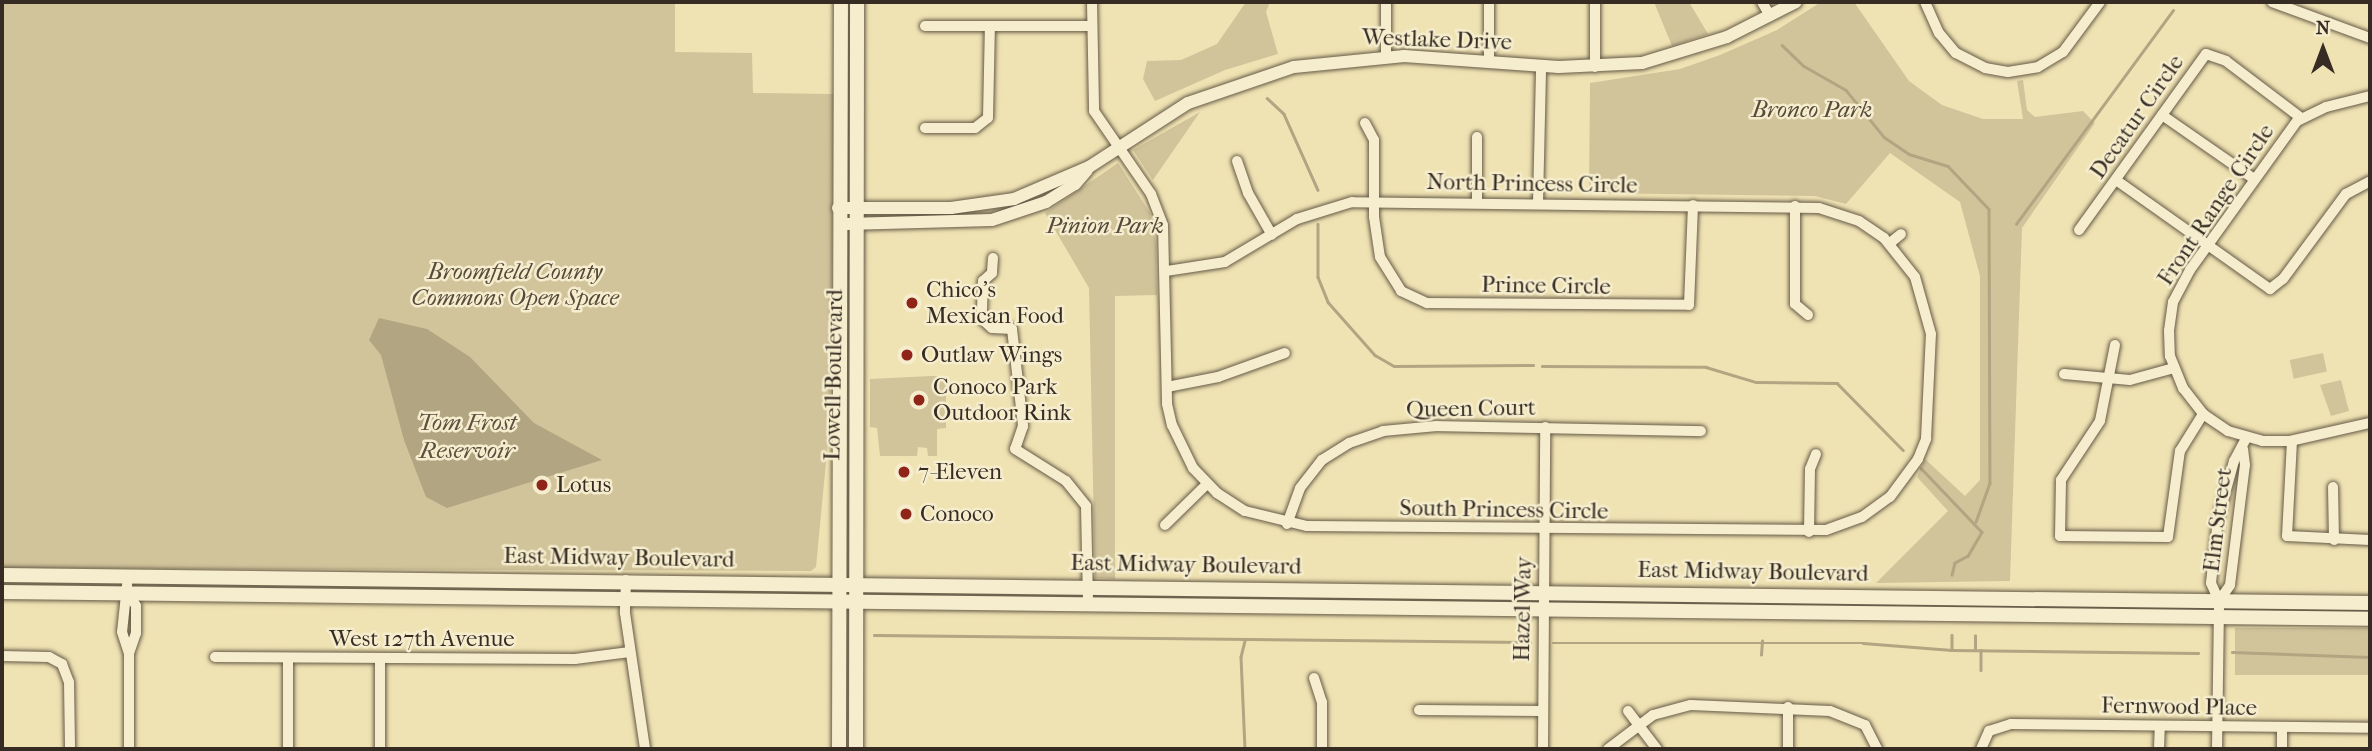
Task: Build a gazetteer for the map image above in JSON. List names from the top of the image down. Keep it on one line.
{"streets":{"main road":["Lowell Boulevard","East Midway Boulevard"],"street":["Westlake Drive","Decatur Circle","North Princess Circle","Front Range Circle","Prince Circle","Queen Court","South Princess Circle","Elm Street","Hazel Way","West 127th Avenue","Fernwood Place"]},"crossings":[["Westlake Drive","Lowell Boulevard"],["Westlake Drive","South Princess Circle"],["Decatur Circle","Front Range Circle"],["North Princess Circle","Prince Circle"],["North Princess Circle","South Princess Circle"],["Front Range Circle","Elm Street"],["Lowell Boulevard","East Midway Boulevard"],["Queen Court","South Princess Circle"],["Queen Court","Hazel Way"],["South Princess Circle","Hazel Way"],["Elm Street","East Midway Boulevard"],["East Midway Boulevard","Hazel Way"]],"water":["Tom Frost Reservoir"],"parks":["Bronco Park","Pinion Park","Broomfield County Commons Open Space"],"places":["Chico's Mexican Food","Outlaw Wings","Conoco Park Outdoor Rink","7-Eleven","Lotus","Conoco"],"north":"top"}
